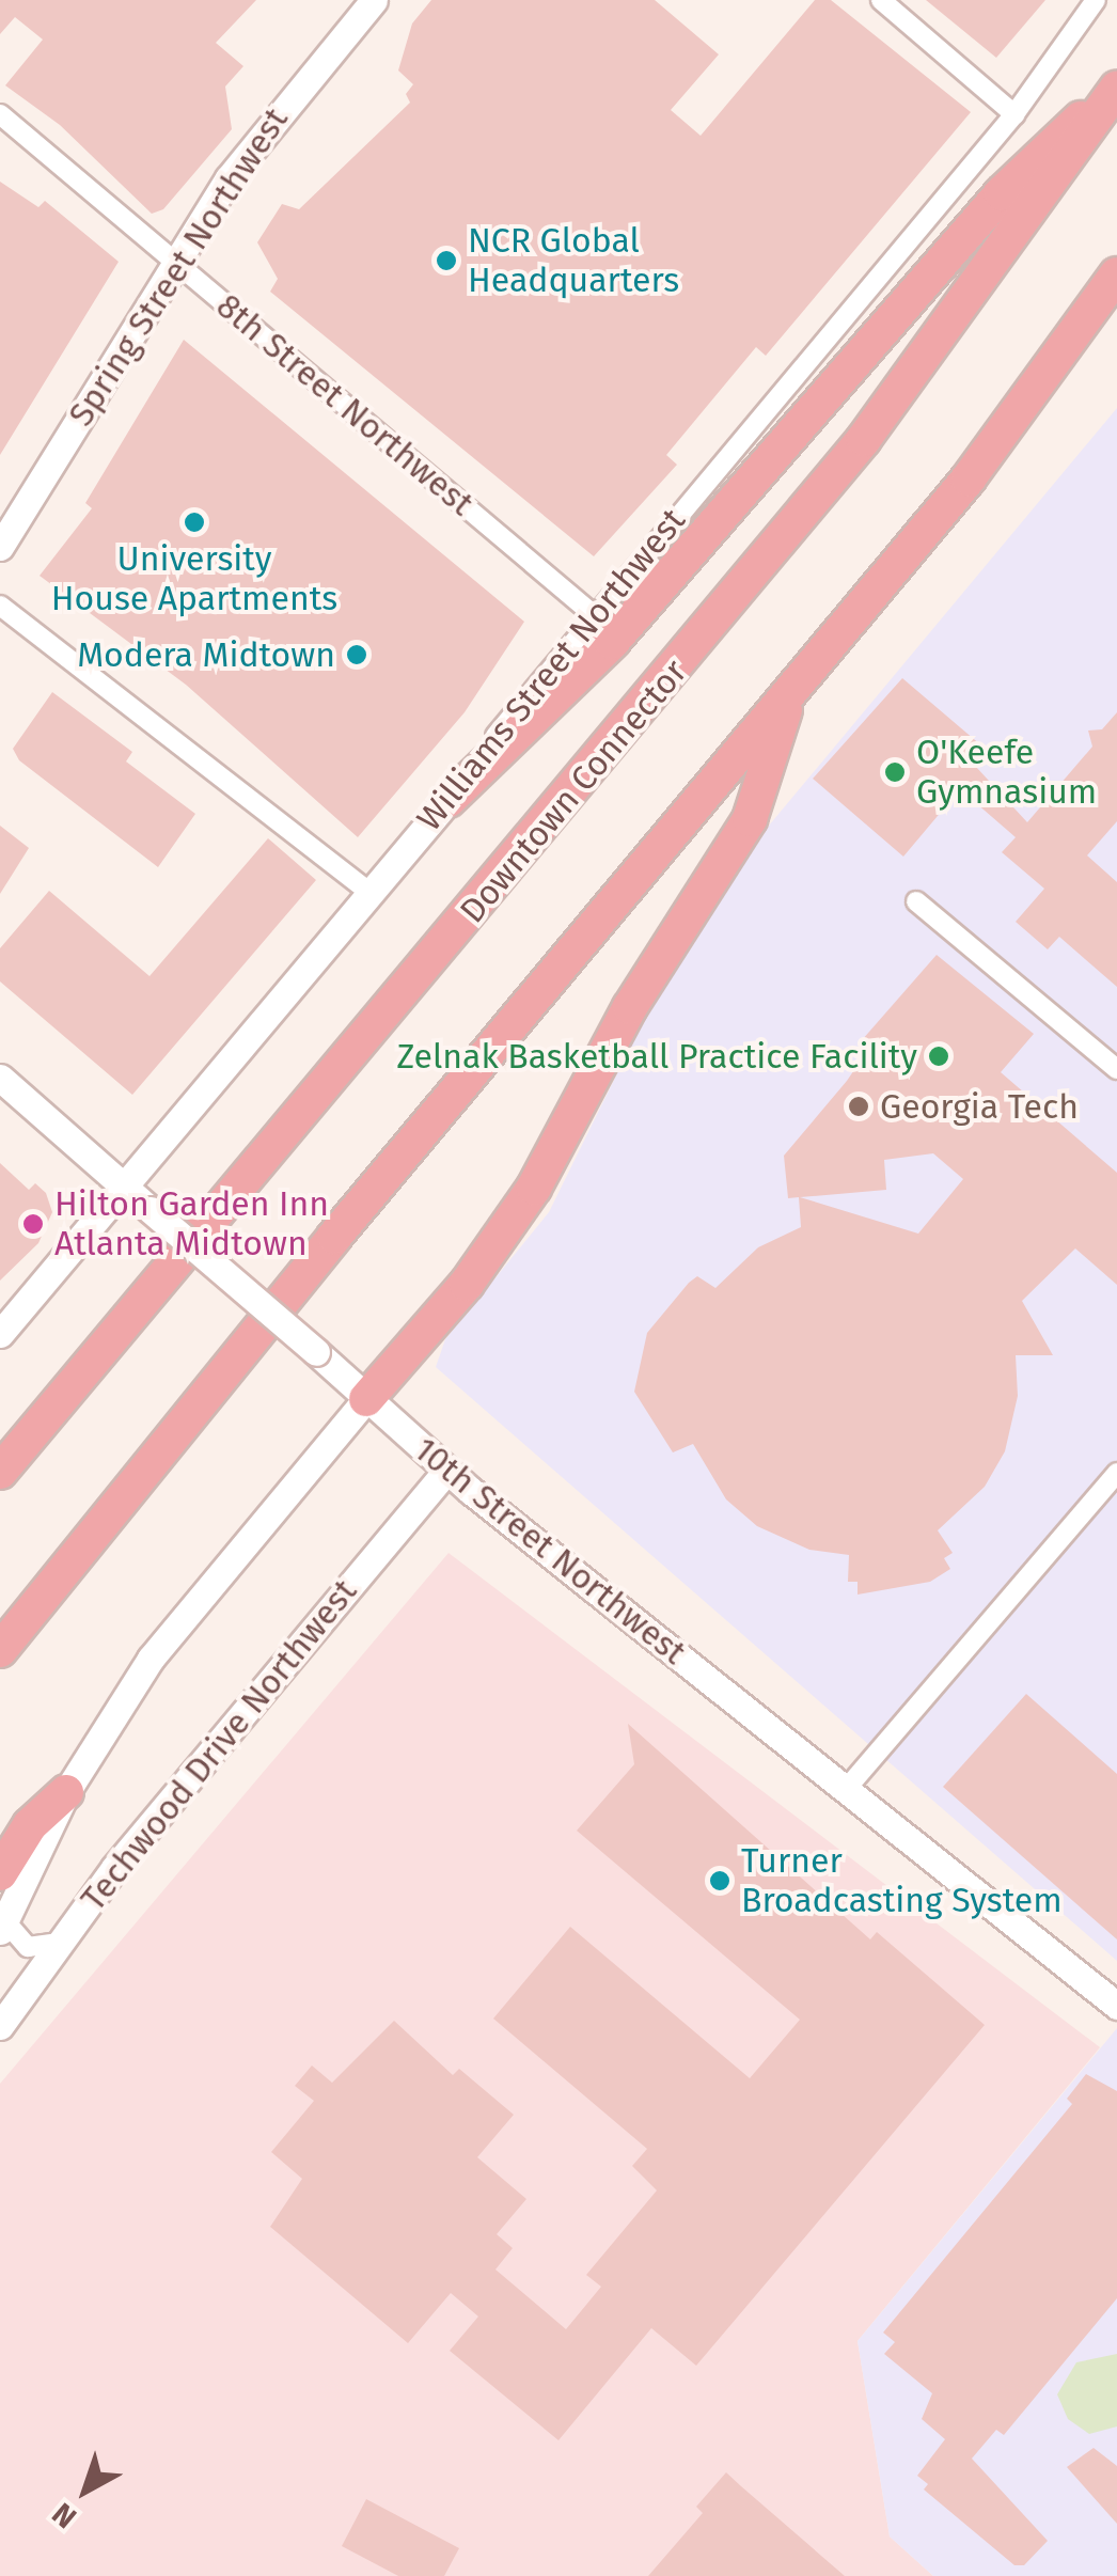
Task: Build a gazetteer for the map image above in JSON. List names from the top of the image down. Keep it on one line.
{"streets":{"highway":["Downtown Connector"],"main road":["Spring Street Northwest","Williams Street Northwest","10th Street Northwest","Techwood Drive Northwest"],"street":["8th Street Northwest"]},"crossings":[["Spring Street Northwest","8th Street Northwest"],["8th Street Northwest","Williams Street Northwest"],["Williams Street Northwest","10th Street Northwest"],["10th Street Northwest","Techwood Drive Northwest"]],"places":["NCR Global Headquarters","University House Apartments","Modera Midtown","O'Keefe Gymnasium","Zelnak Basketball Practice Facility","Georgia Tech","Hilton Garden Inn Atlanta Midtown","Turner Broadcasting System"],"north":"bottom left"}
